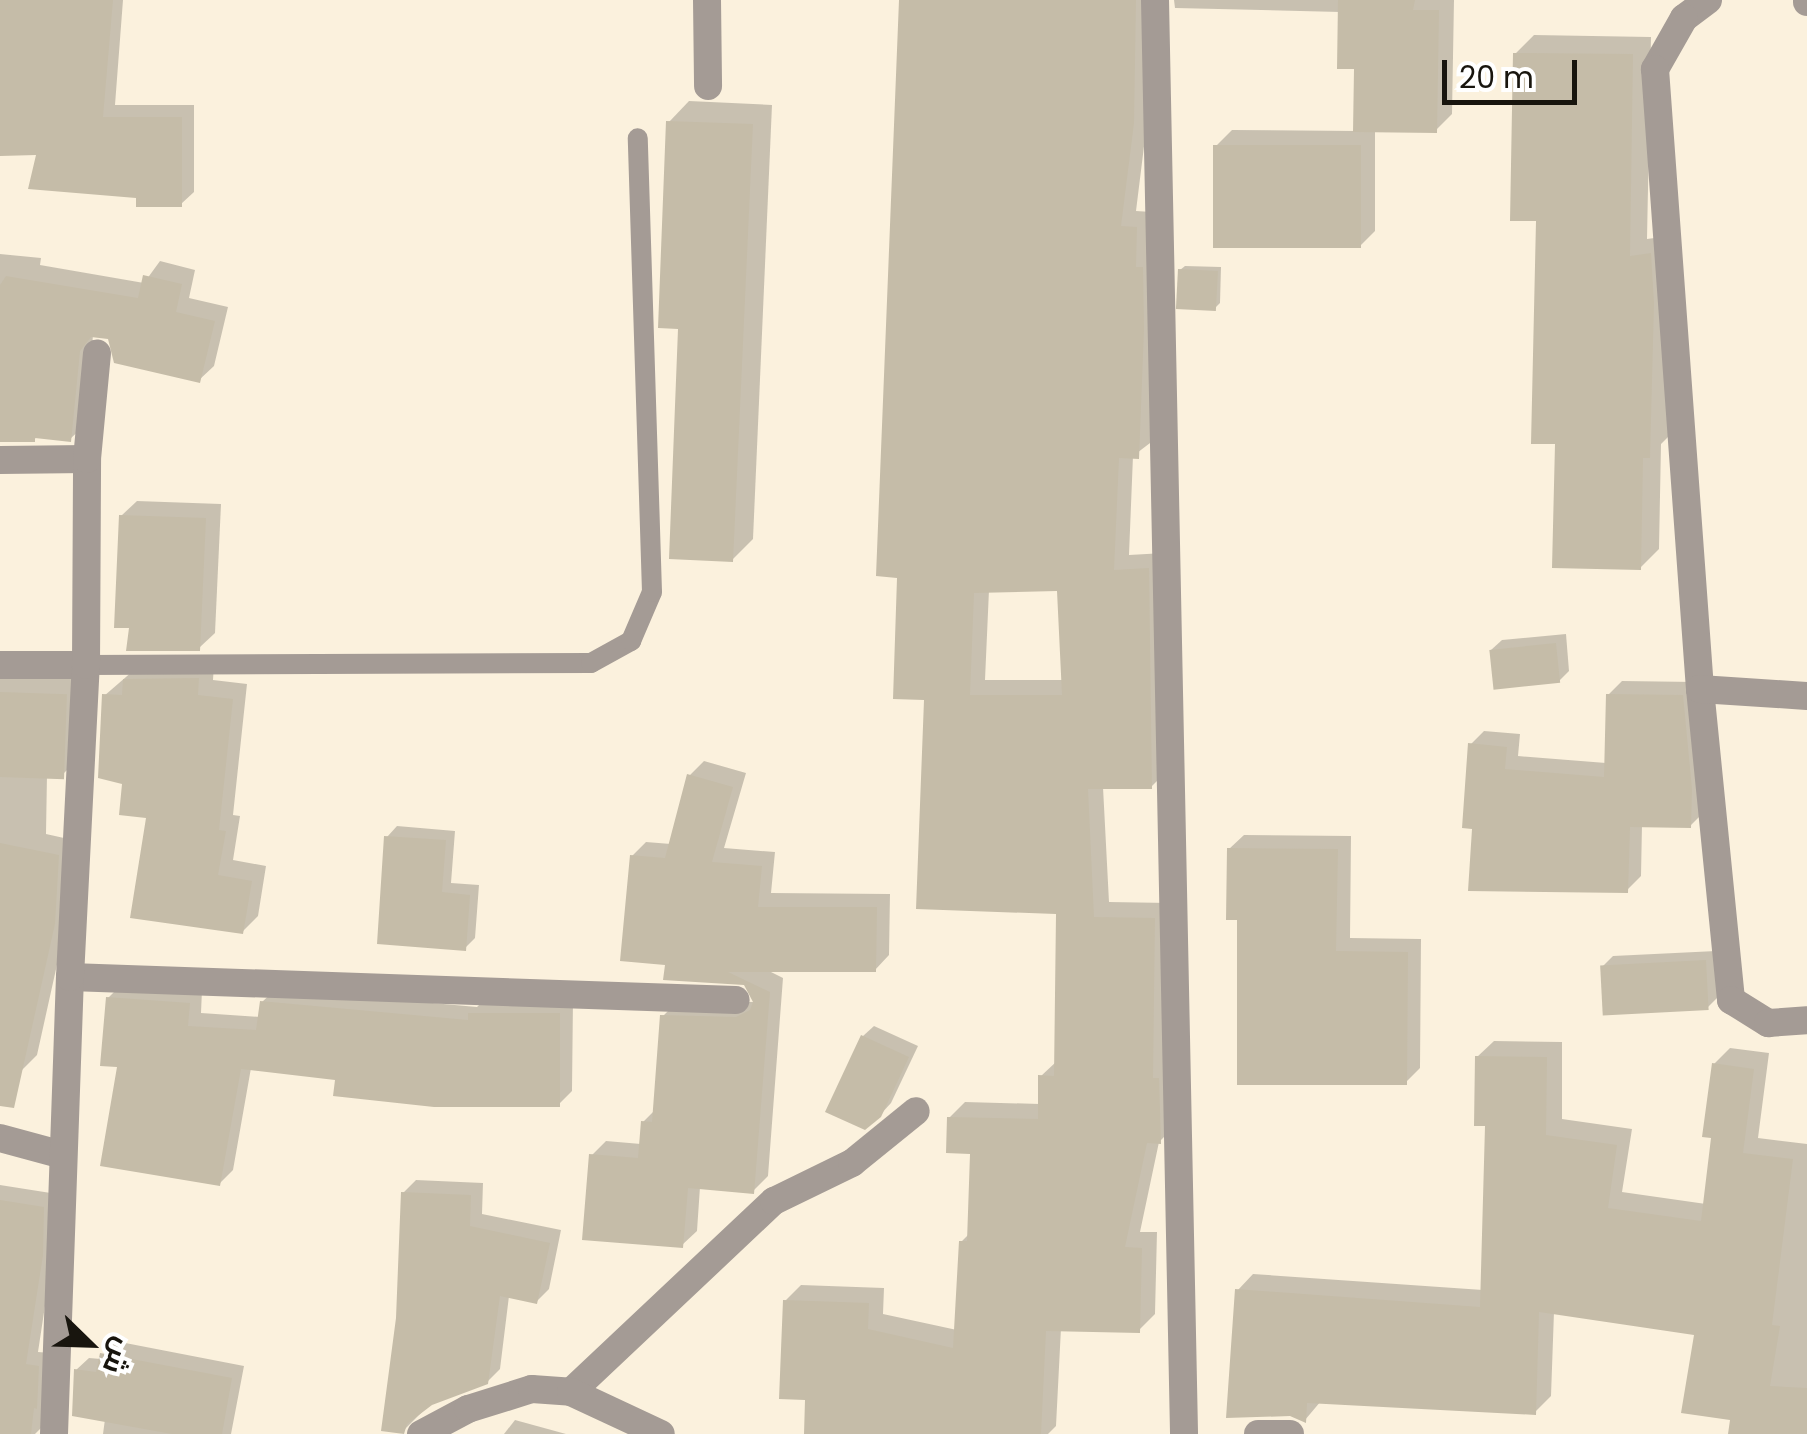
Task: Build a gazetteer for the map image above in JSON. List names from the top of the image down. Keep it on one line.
{"scale_bar":"20 m","north":"bottom right"}
